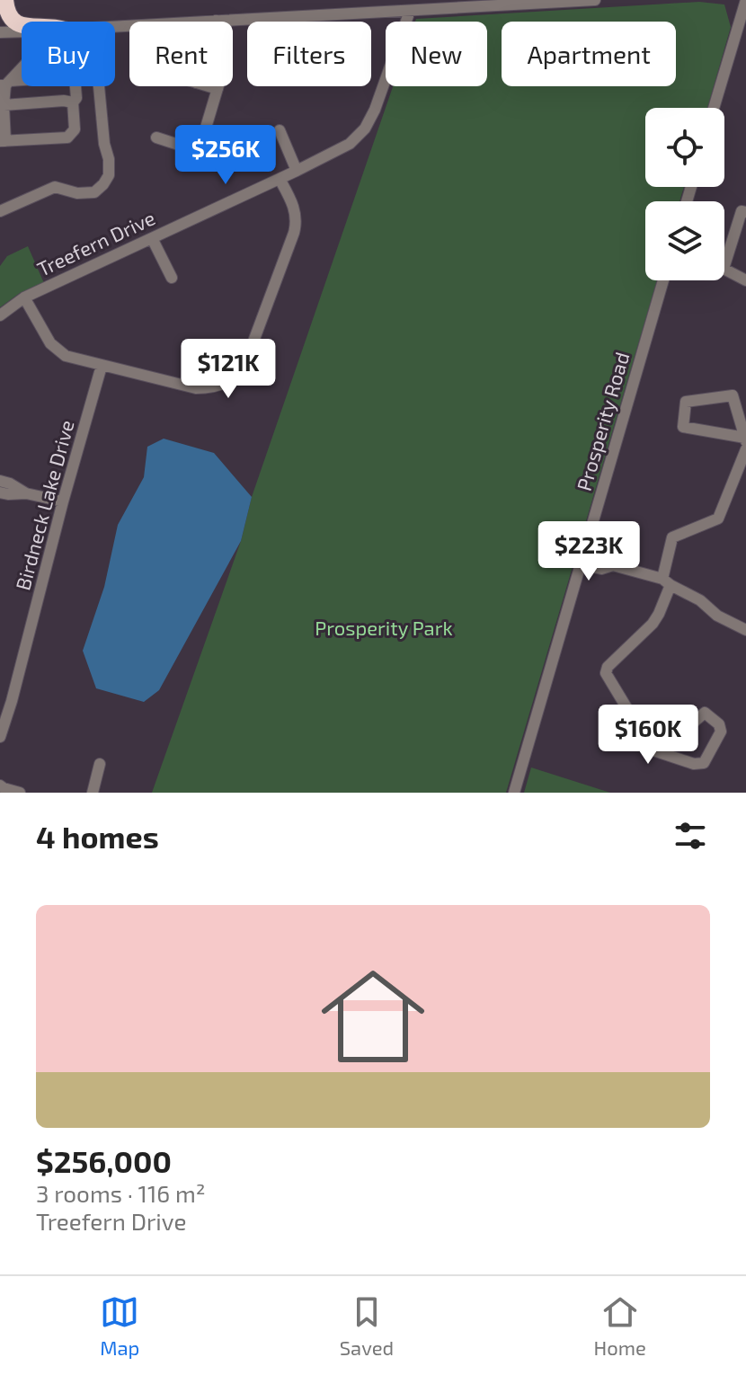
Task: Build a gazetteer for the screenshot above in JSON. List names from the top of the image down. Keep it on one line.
{"streets":{"street":["Treefern Drive","Prosperity Road","Birdneck Lake Drive"]},"parks":["Prosperity Park"],"page":{"chip":["Buy","Rent","Filters","New","Apartment"],"price":["$256K","$121K","$223K","$160K"],"heading":"4 homes","list":[{"name":"$256,000","note":"3 rooms · 116 m² · Treefern Drive"}],"tabs":["Map","Saved","Home"]}}
